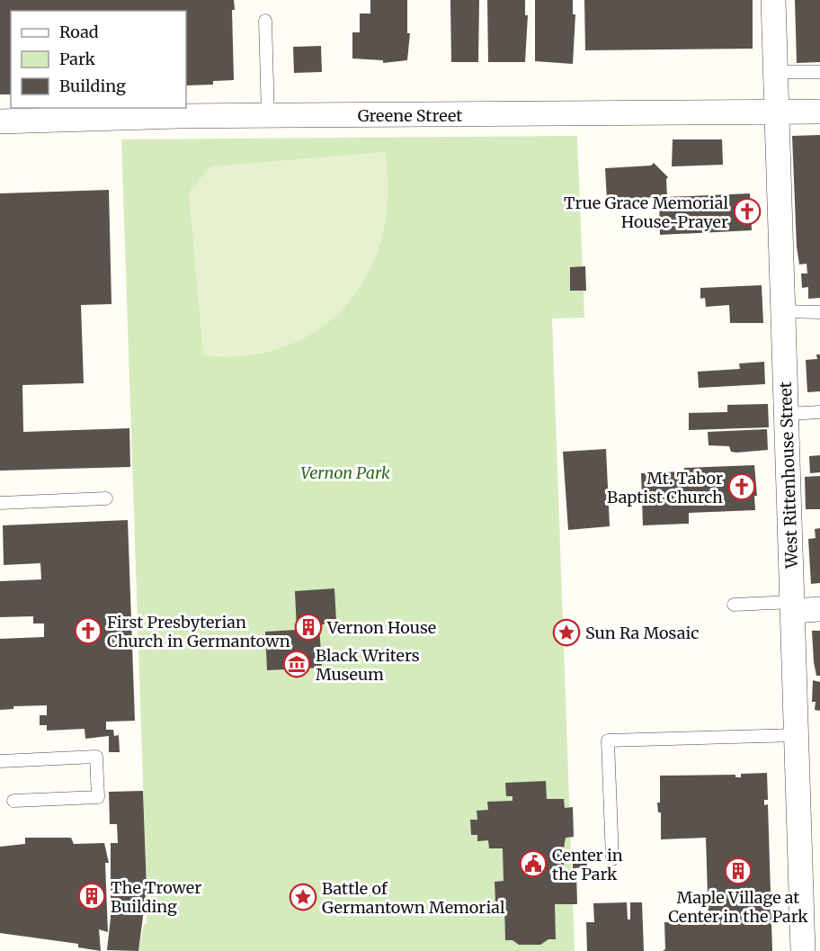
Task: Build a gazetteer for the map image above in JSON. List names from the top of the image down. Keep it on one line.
{"streets":{"street":["Greene Street","West Rittenhouse Street"]},"crossings":[["Greene Street","West Rittenhouse Street"]],"parks":["Vernon Park"],"places":{"church":["True Grace Memorial House-Prayer","Mt. Tabor Baptist Church","First Presbyterian Church in Germantown"],"building":["Vernon House","Maple Village at Center in the Park","The Trower Building"],"place":["Sun Ra Mosaic","Battle of Germantown Memorial"],"museum":["Black Writers Museum"],"public building":["Center in the Park"]},"legend":["Road","Park","Building"]}
